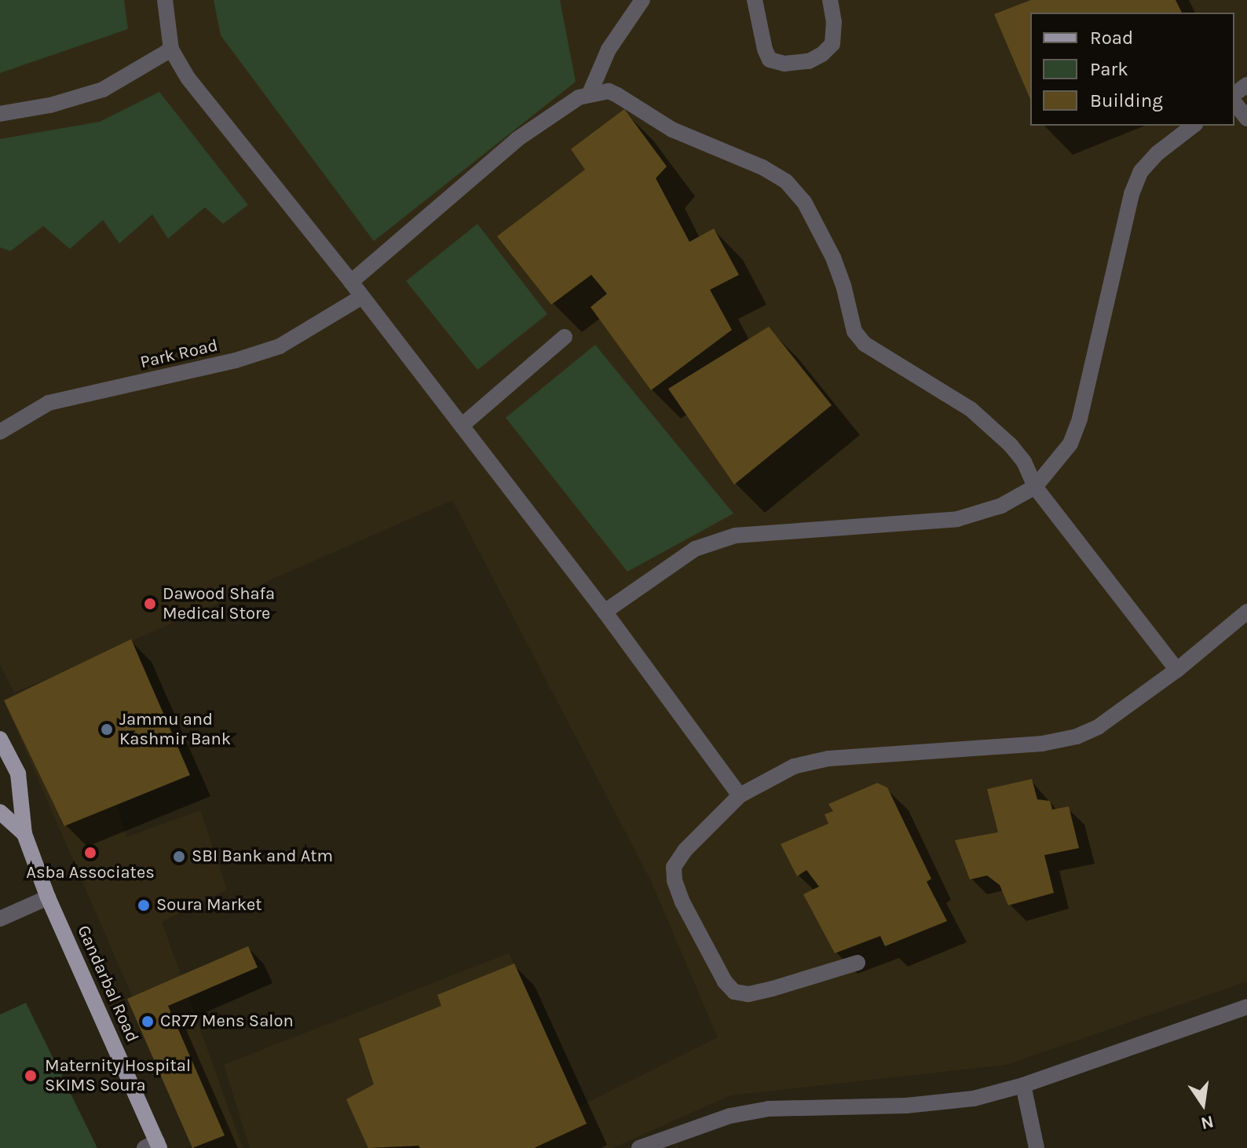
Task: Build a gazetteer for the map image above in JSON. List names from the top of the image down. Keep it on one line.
{"streets":{"main road":["Gandarbal Road"],"street":["Park Road"]},"places":["Dawood Shafa Medical Store","Jammu and Kashmir Bank","Asba Associates","SBI Bank and Atm","Soura Market","CR77 Mens Salon","Maternity Hospital SKIMS Soura"],"legend":["Road","Park","Building"],"north":"bottom"}
